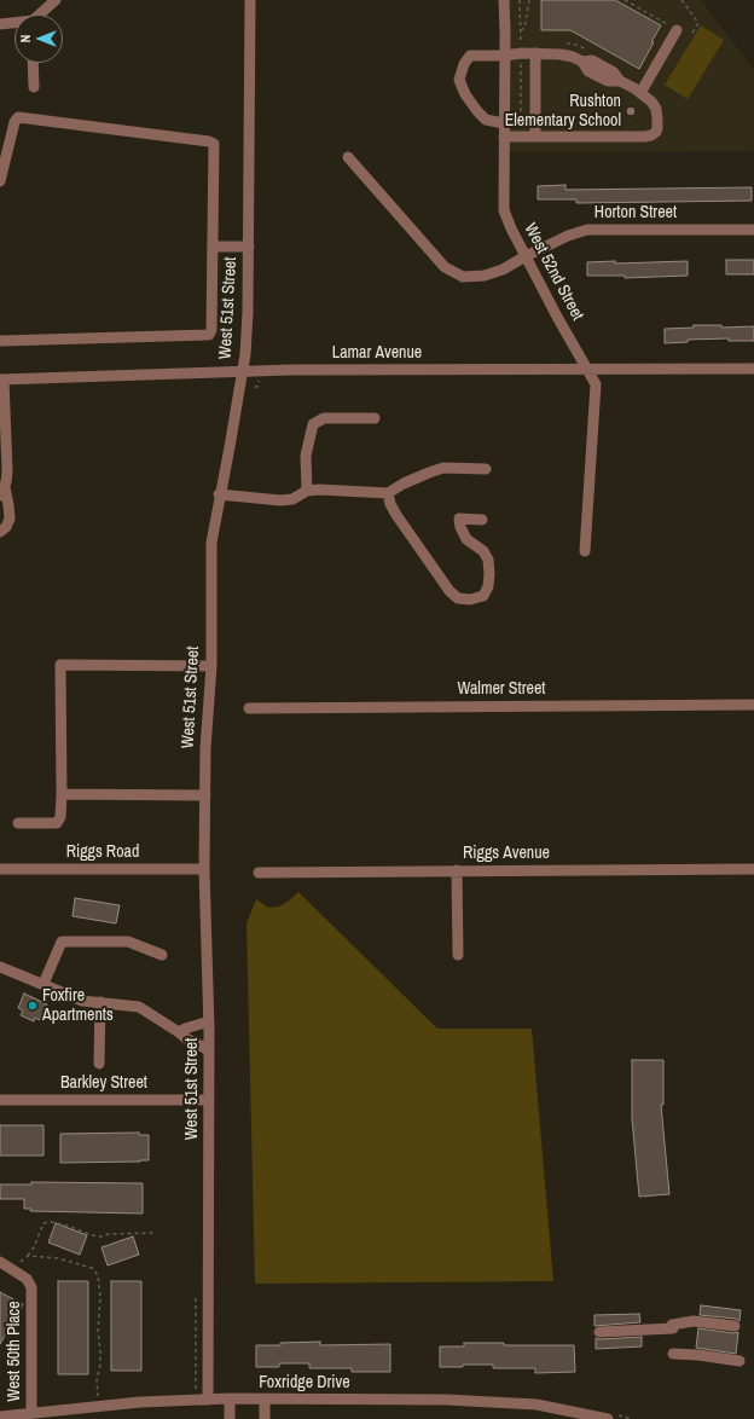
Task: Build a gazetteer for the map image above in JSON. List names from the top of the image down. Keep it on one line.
{"streets":{"street":["Horton Street","West 52nd Street","West 51st Street","Lamar Avenue","Walmer Street","Riggs Road","Riggs Avenue","Barkley Street","West 50th Place","Foxridge Drive"]},"crossings":[["Horton Street","West 52nd Street"],["West 52nd Street","Lamar Avenue"],["West 51st Street","Lamar Avenue"],["West 51st Street","Riggs Road"],["West 51st Street","Barkley Street"],["West 51st Street","Foxridge Drive"],["West 50th Place","Foxridge Drive"]],"places":["Rushton Elementary School","Foxfire Apartments"],"north":"left"}
